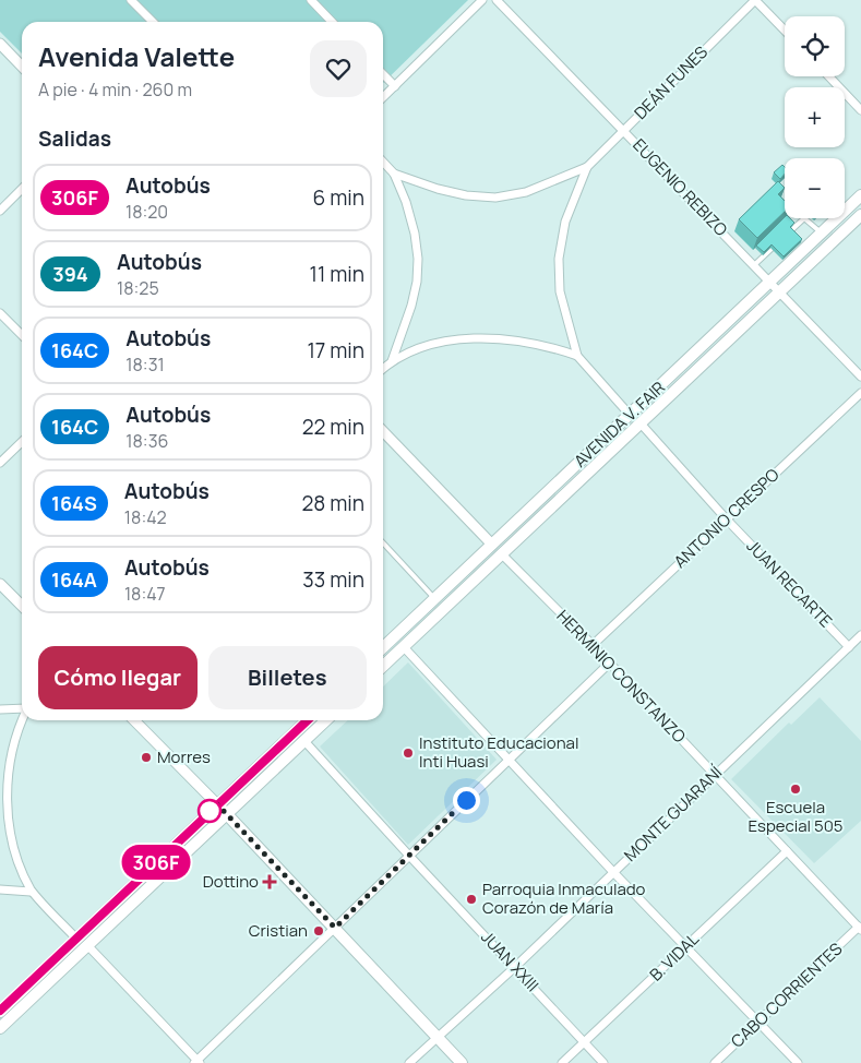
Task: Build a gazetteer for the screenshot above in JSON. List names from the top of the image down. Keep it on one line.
{"streets":{"main road":["AVENIDA V. FAIR","HERMINIO CONSTANZO"],"street":["DEÁN FUNES","EUGENIO REBIZO","ANTONIO CRESPO","JUAN RECARTE","MONTE GUARANÍ","B. VIDAL","JUAN XXIII","CABO CORRIENTES"]},"crossings":[["DEÁN FUNES","EUGENIO REBIZO"],["EUGENIO REBIZO","AVENIDA V. FAIR"],["AVENIDA V. FAIR","JUAN RECARTE"],["AVENIDA V. FAIR","HERMINIO CONSTANZO"],["ANTONIO CRESPO","JUAN RECARTE"],["ANTONIO CRESPO","HERMINIO CONSTANZO"],["JUAN RECARTE","MONTE GUARANÍ"],["HERMINIO CONSTANZO","MONTE GUARANÍ"],["HERMINIO CONSTANZO","B. VIDAL"],["HERMINIO CONSTANZO","CABO CORRIENTES"],["MONTE GUARANÍ","JUAN XXIII"],["B. VIDAL","JUAN XXIII"]],"places":{"other":["Instituto Educacional Inti Huasi","Morres","Escuela Especial 505","Parroquia Inmaculado Corazón de María","Cristian"],"health":["Dottino"]},"lines":["bus line 306F"],"page":{"on_map":"306F","map_buttons":["+","−"],"heading":[["Avenida Valette","A pie · 4 min · 260 m"],"Salidas"],"list":[{"mark":"306F","name":"Autobús","note":"18:20","value":"6 min"},{"mark":"394","name":"Autobús","note":"18:25","value":"11 min"},{"mark":"164C","name":"Autobús","note":"18:31","value":"17 min"},{"mark":"164C","name":"Autobús","note":"18:36","value":"22 min"},{"mark":"164S","name":"Autobús","note":"18:42","value":"28 min"},{"mark":"164A","name":"Autobús","note":"18:47","value":"33 min"}],"buttons":["Cómo llegar","Billetes"]}}
